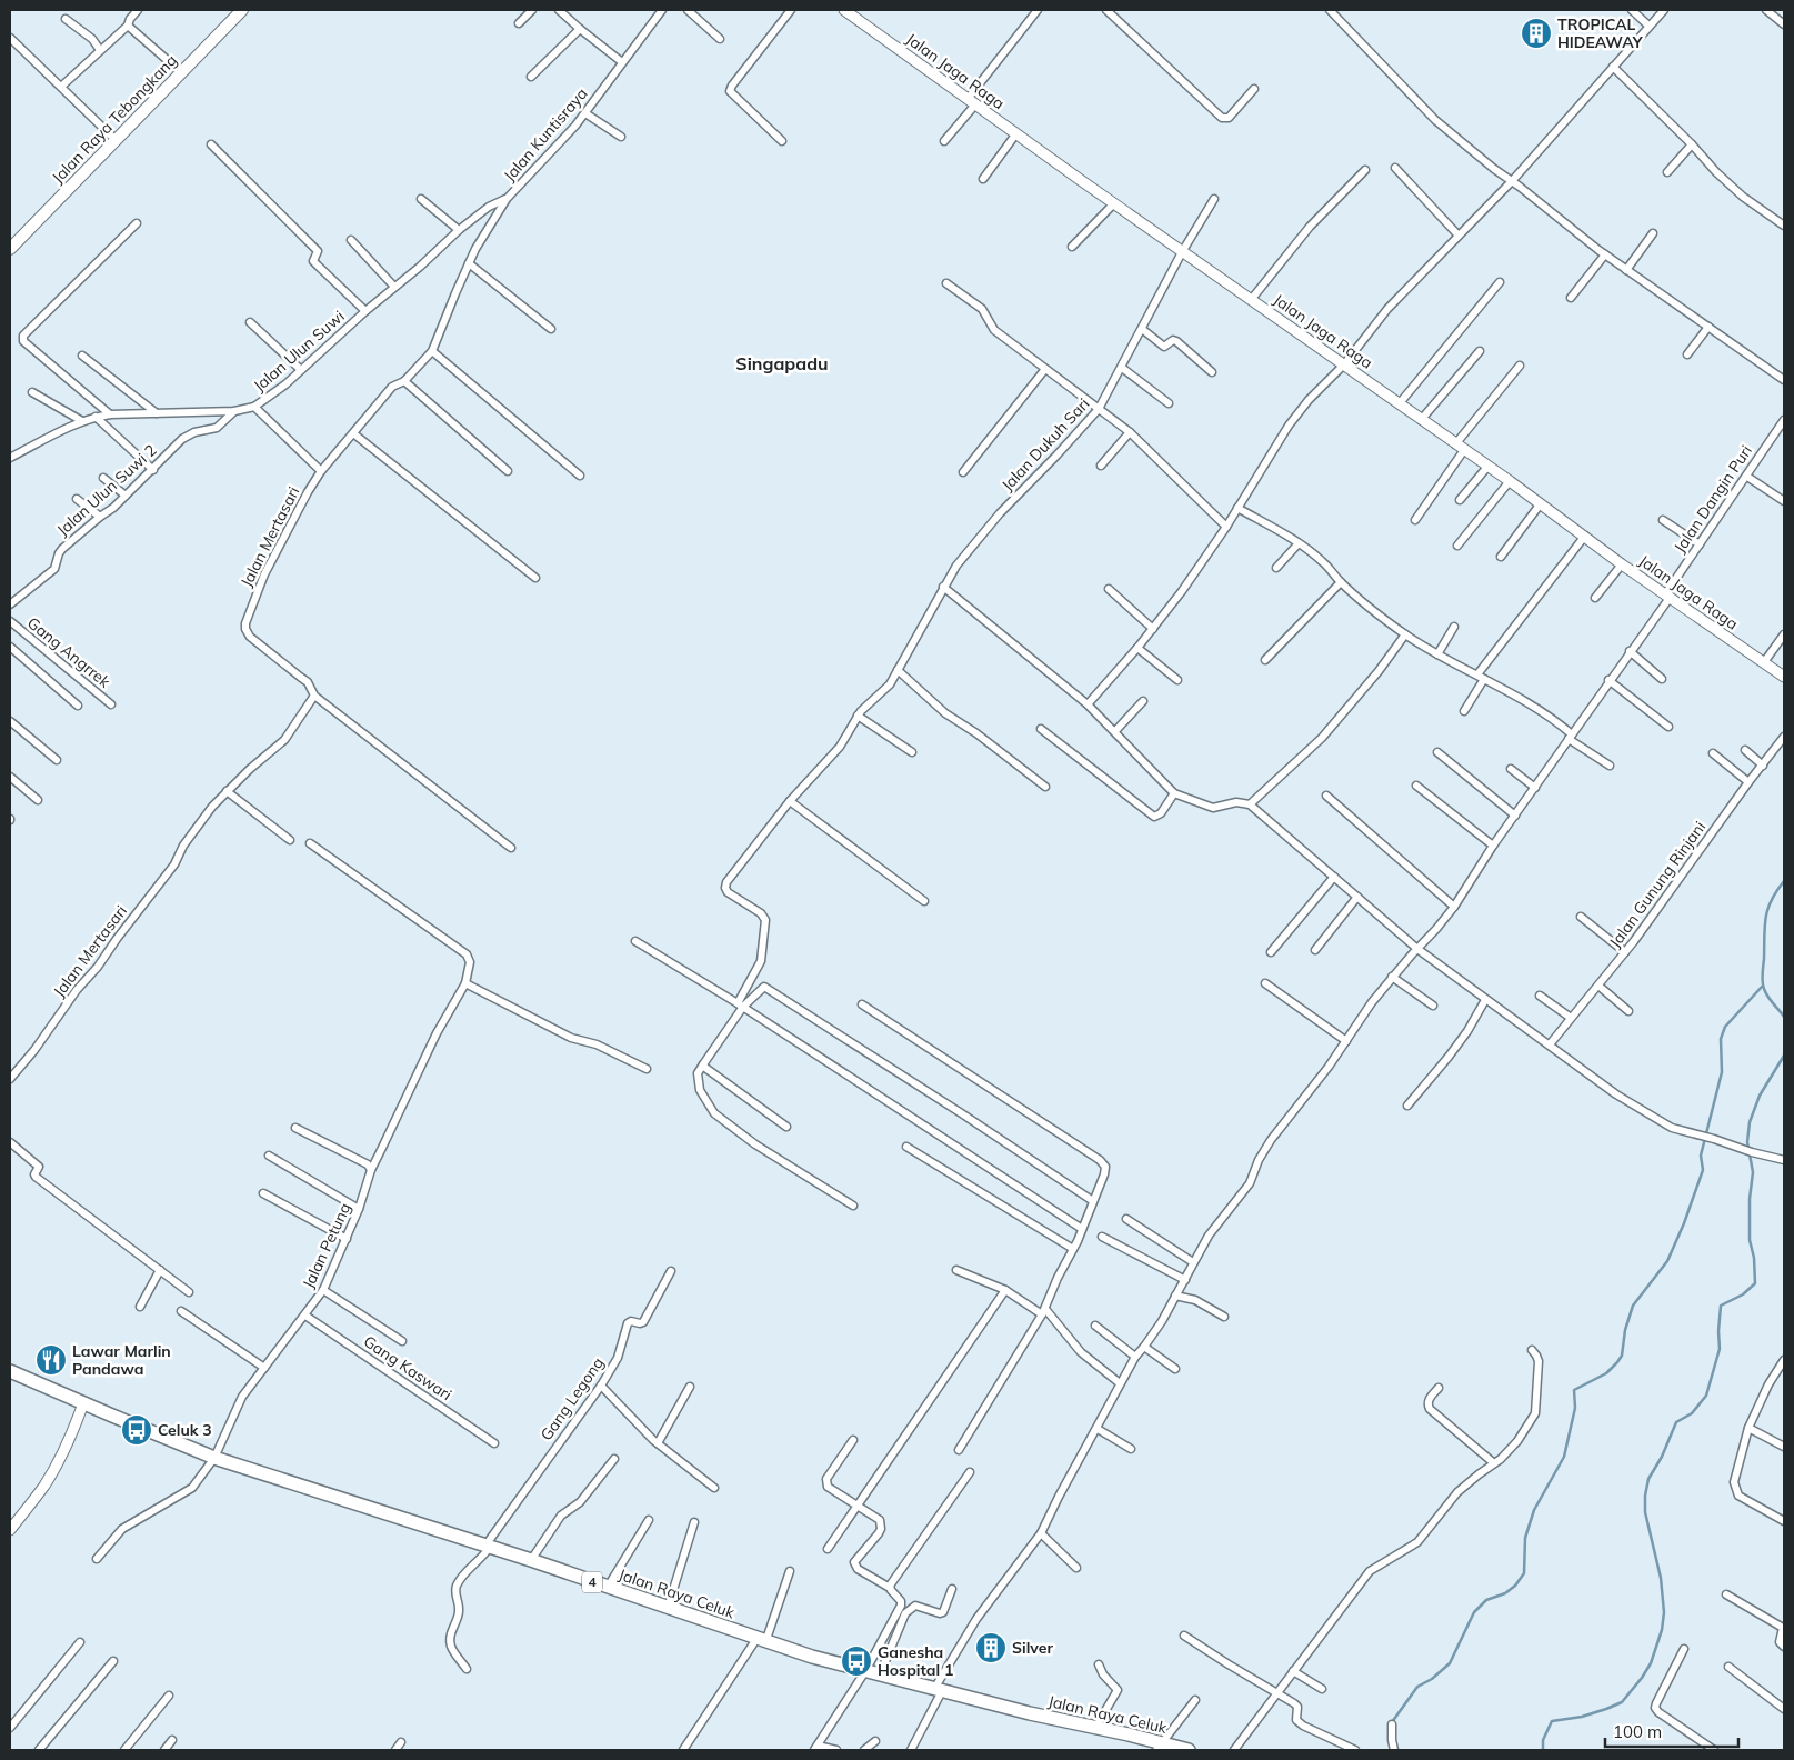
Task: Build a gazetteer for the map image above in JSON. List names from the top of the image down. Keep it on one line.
{"streets":{"highway":["4","Jalan Raya Celuk"],"main road":["Jalan Raya Tebongkang"],"street":["Jalan Jaga Raga","Jalan Kuntisraya","Jalan Ulun Suwi","Jalan Dukuh Sari","Jalan Ulun Suwi 2","Jalan Dangin Puri","Jalan Mertasari","Gang Angrrek","Jalan Gunung Rinjani","Jalan Petung","Gang Kaswari","Gang Legong"]},"crossings":[["Jalan Jaga Raga","Jalan Dukuh Sari"],["Jalan Jaga Raga","Jalan Dangin Puri"],["Jalan Kuntisraya","Jalan Ulun Suwi"],["Jalan Kuntisraya","Jalan Mertasari"],["Jalan Ulun Suwi","Jalan Ulun Suwi 2"],["Jalan Ulun Suwi","Jalan Mertasari"],["Jalan Dangin Puri","Jalan Raya Celuk"],["Jalan Petung","Gang Kaswari"],["Jalan Petung","Jalan Raya Celuk"],["Gang Legong","Jalan Raya Celuk"]],"districts":["Singapadu"],"places":{"building":["TROPICAL HIDEAWAY","Silver"],"restaurant":["Lawar Marlin Pandawa"],"bus stop":["Celuk 3","Ganesha Hospital 1"]},"scale_bar":"100 m"}
